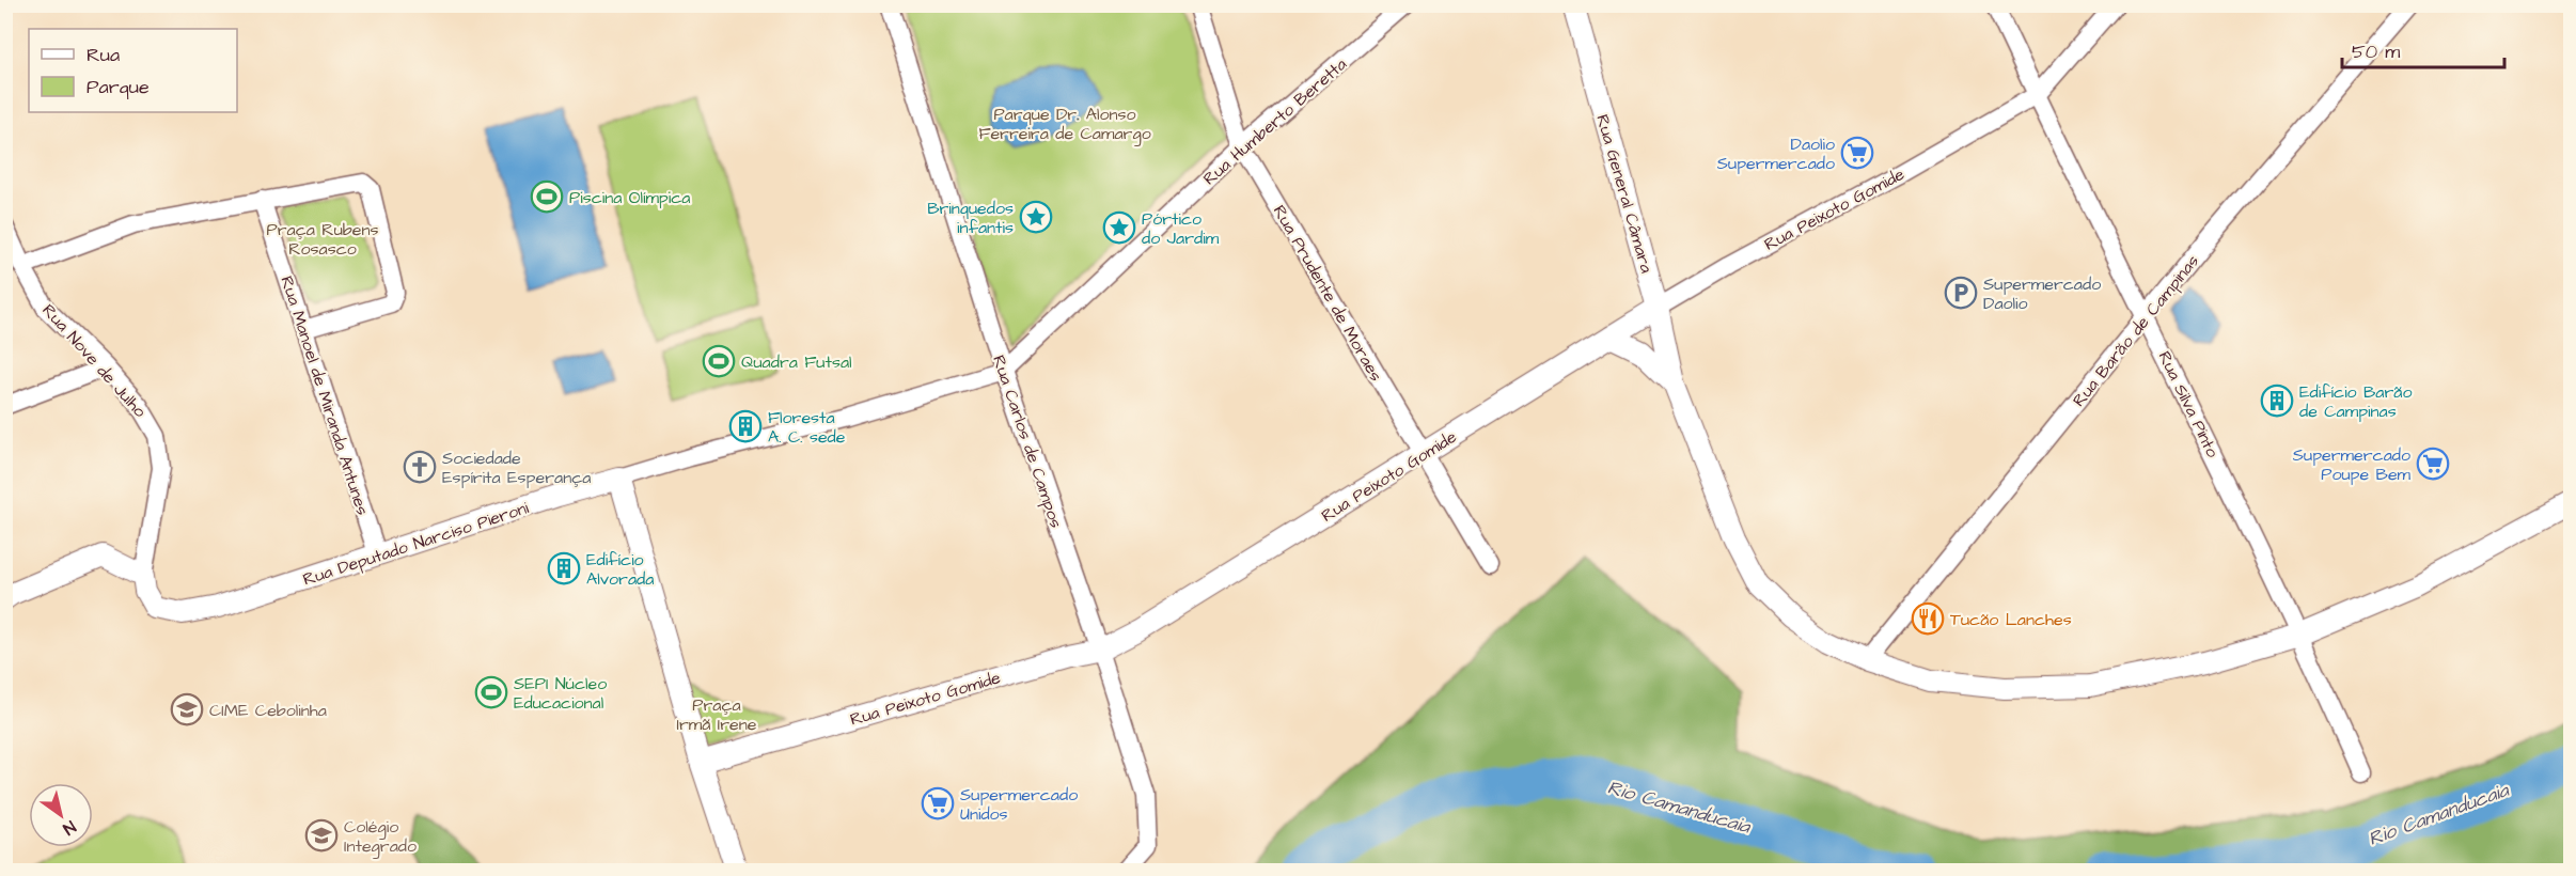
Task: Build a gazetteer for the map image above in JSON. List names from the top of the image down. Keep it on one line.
{"streets":{"street":["Rua Humberto Beretta","Rua General Câmara","Rua Peixoto Gomide","Rua Prudente de Moraes","Rua Barão de Campinas","Rua Nove de Julho","Rua Manoel de Miranda Antunes","Rua Silva Pinto","Rua Carlos de Campos","Rua Deputado Narciso Pieroni"]},"crossings":[["Rua Humberto Beretta","Rua Prudente de Moraes"],["Rua Humberto Beretta","Rua Carlos de Campos"],["Rua Humberto Beretta","Rua Deputado Narciso Pieroni"],["Rua General Câmara","Rua Peixoto Gomide"],["Rua General Câmara","Rua Barão de Campinas"],["Rua General Câmara","Rua Silva Pinto"],["Rua Peixoto Gomide","Rua Prudente de Moraes"],["Rua Peixoto Gomide","Rua Silva Pinto"],["Rua Peixoto Gomide","Rua Carlos de Campos"],["Rua Barão de Campinas","Rua Silva Pinto"],["Rua Nove de Julho","Rua Deputado Narciso Pieroni"],["Rua Manoel de Miranda Antunes","Rua Deputado Narciso Pieroni"],["Rua Carlos de Campos","Rua Deputado Narciso Pieroni"]],"water":["Rio Camanducaia"],"parks":["Parque Dr. Alonso Ferreira de Camargo","Praça Rubens Rosasco","Praça Irmã Irene"],"places":{"supermarket":["Daolio Supermercado","Supermercado Poupe Bem","Supermercado Unidos"],"sports":["Piscina Olímpica","Quadra Futsal","SEPI Núcleo Educacional"],"place":["Brinquedos infantis","Pórtico do Jardim"],"parking":["Supermercado Daolio"],"building":["Edifício Barão de Campinas","Floresta A. C. sede","Edifício Alvorada"],"church":["Sociedade Espírita Esperança"],"restaurant":["Tucão Lanches"],"school or university":["CIME Cebolinha","Colégio Integrado"]},"legend":["Rua","Parque"],"scale_bar":"50 m","north":"bottom right"}
